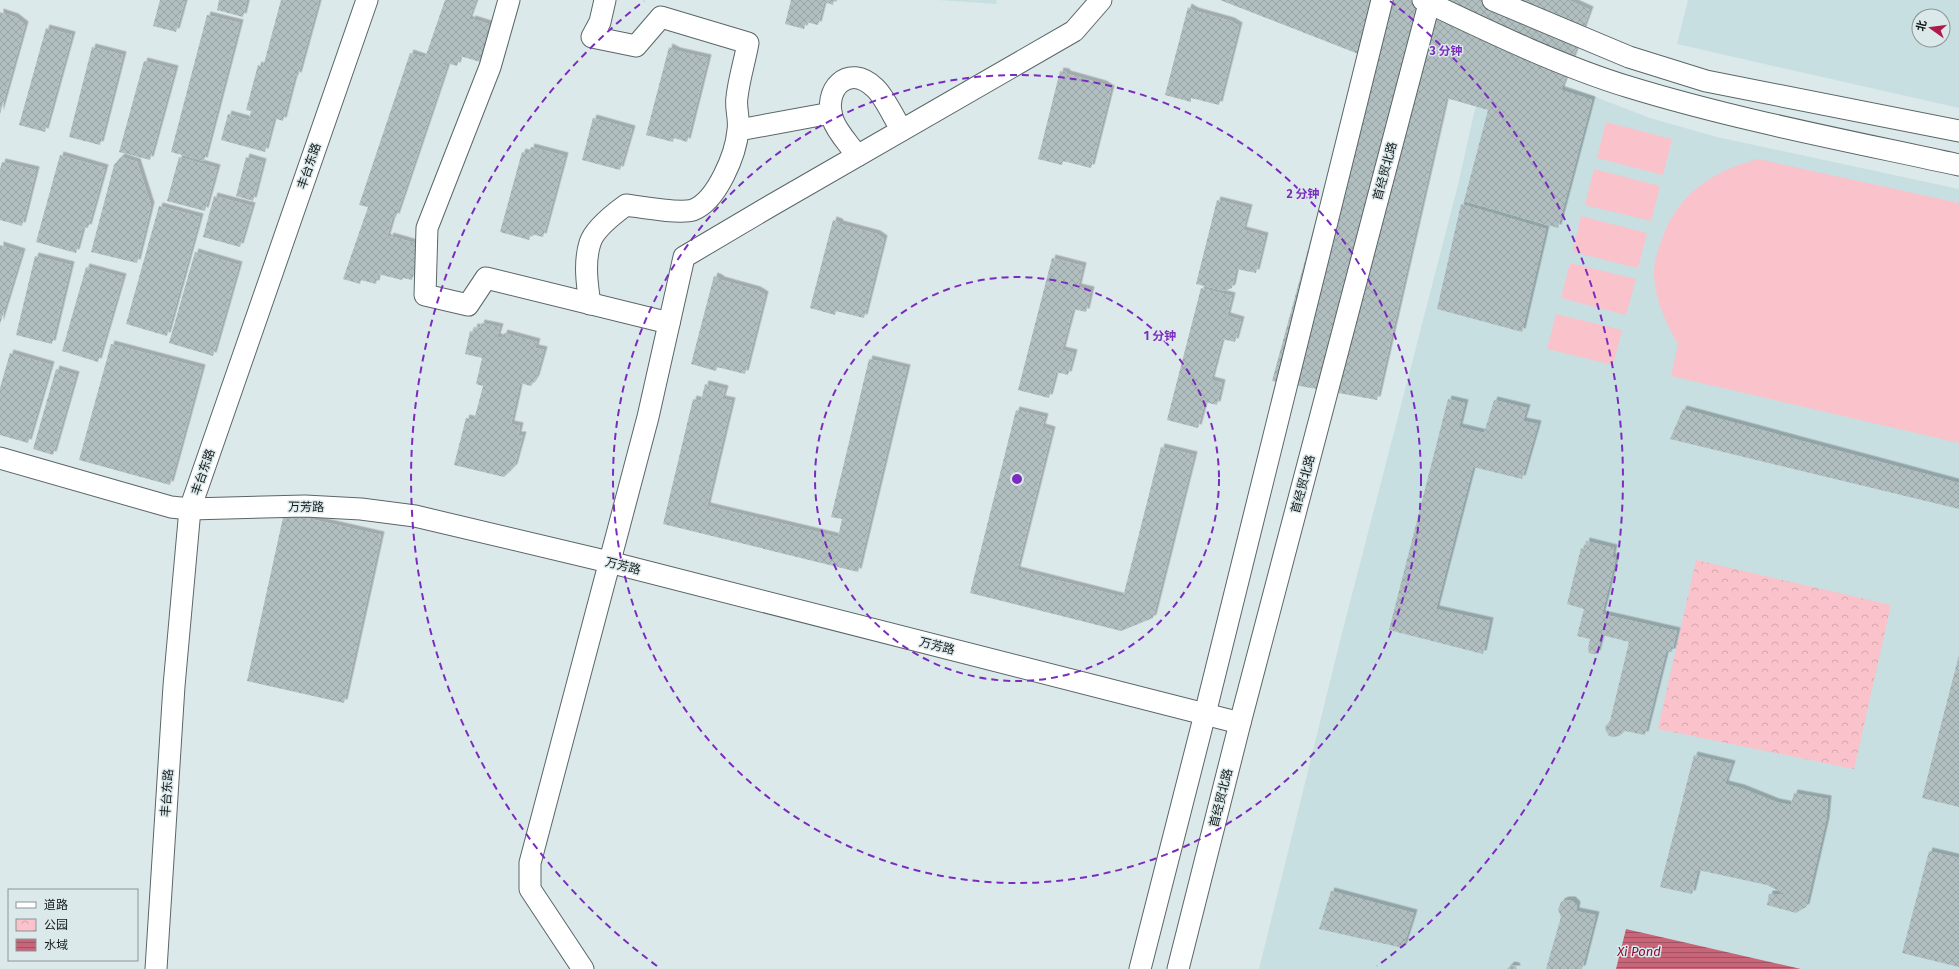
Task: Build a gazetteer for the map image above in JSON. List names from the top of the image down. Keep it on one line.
{"streets":{"street":["丰台东路","首经贸北路","万芳路"]},"crossings":[["丰台东路","万芳路"],["首经贸北路","万芳路"]],"water":["Xi Pond"],"legend":["道路","公园","水域"],"north":"left","rings":["3 分钟","2 分钟","1 分钟"]}
